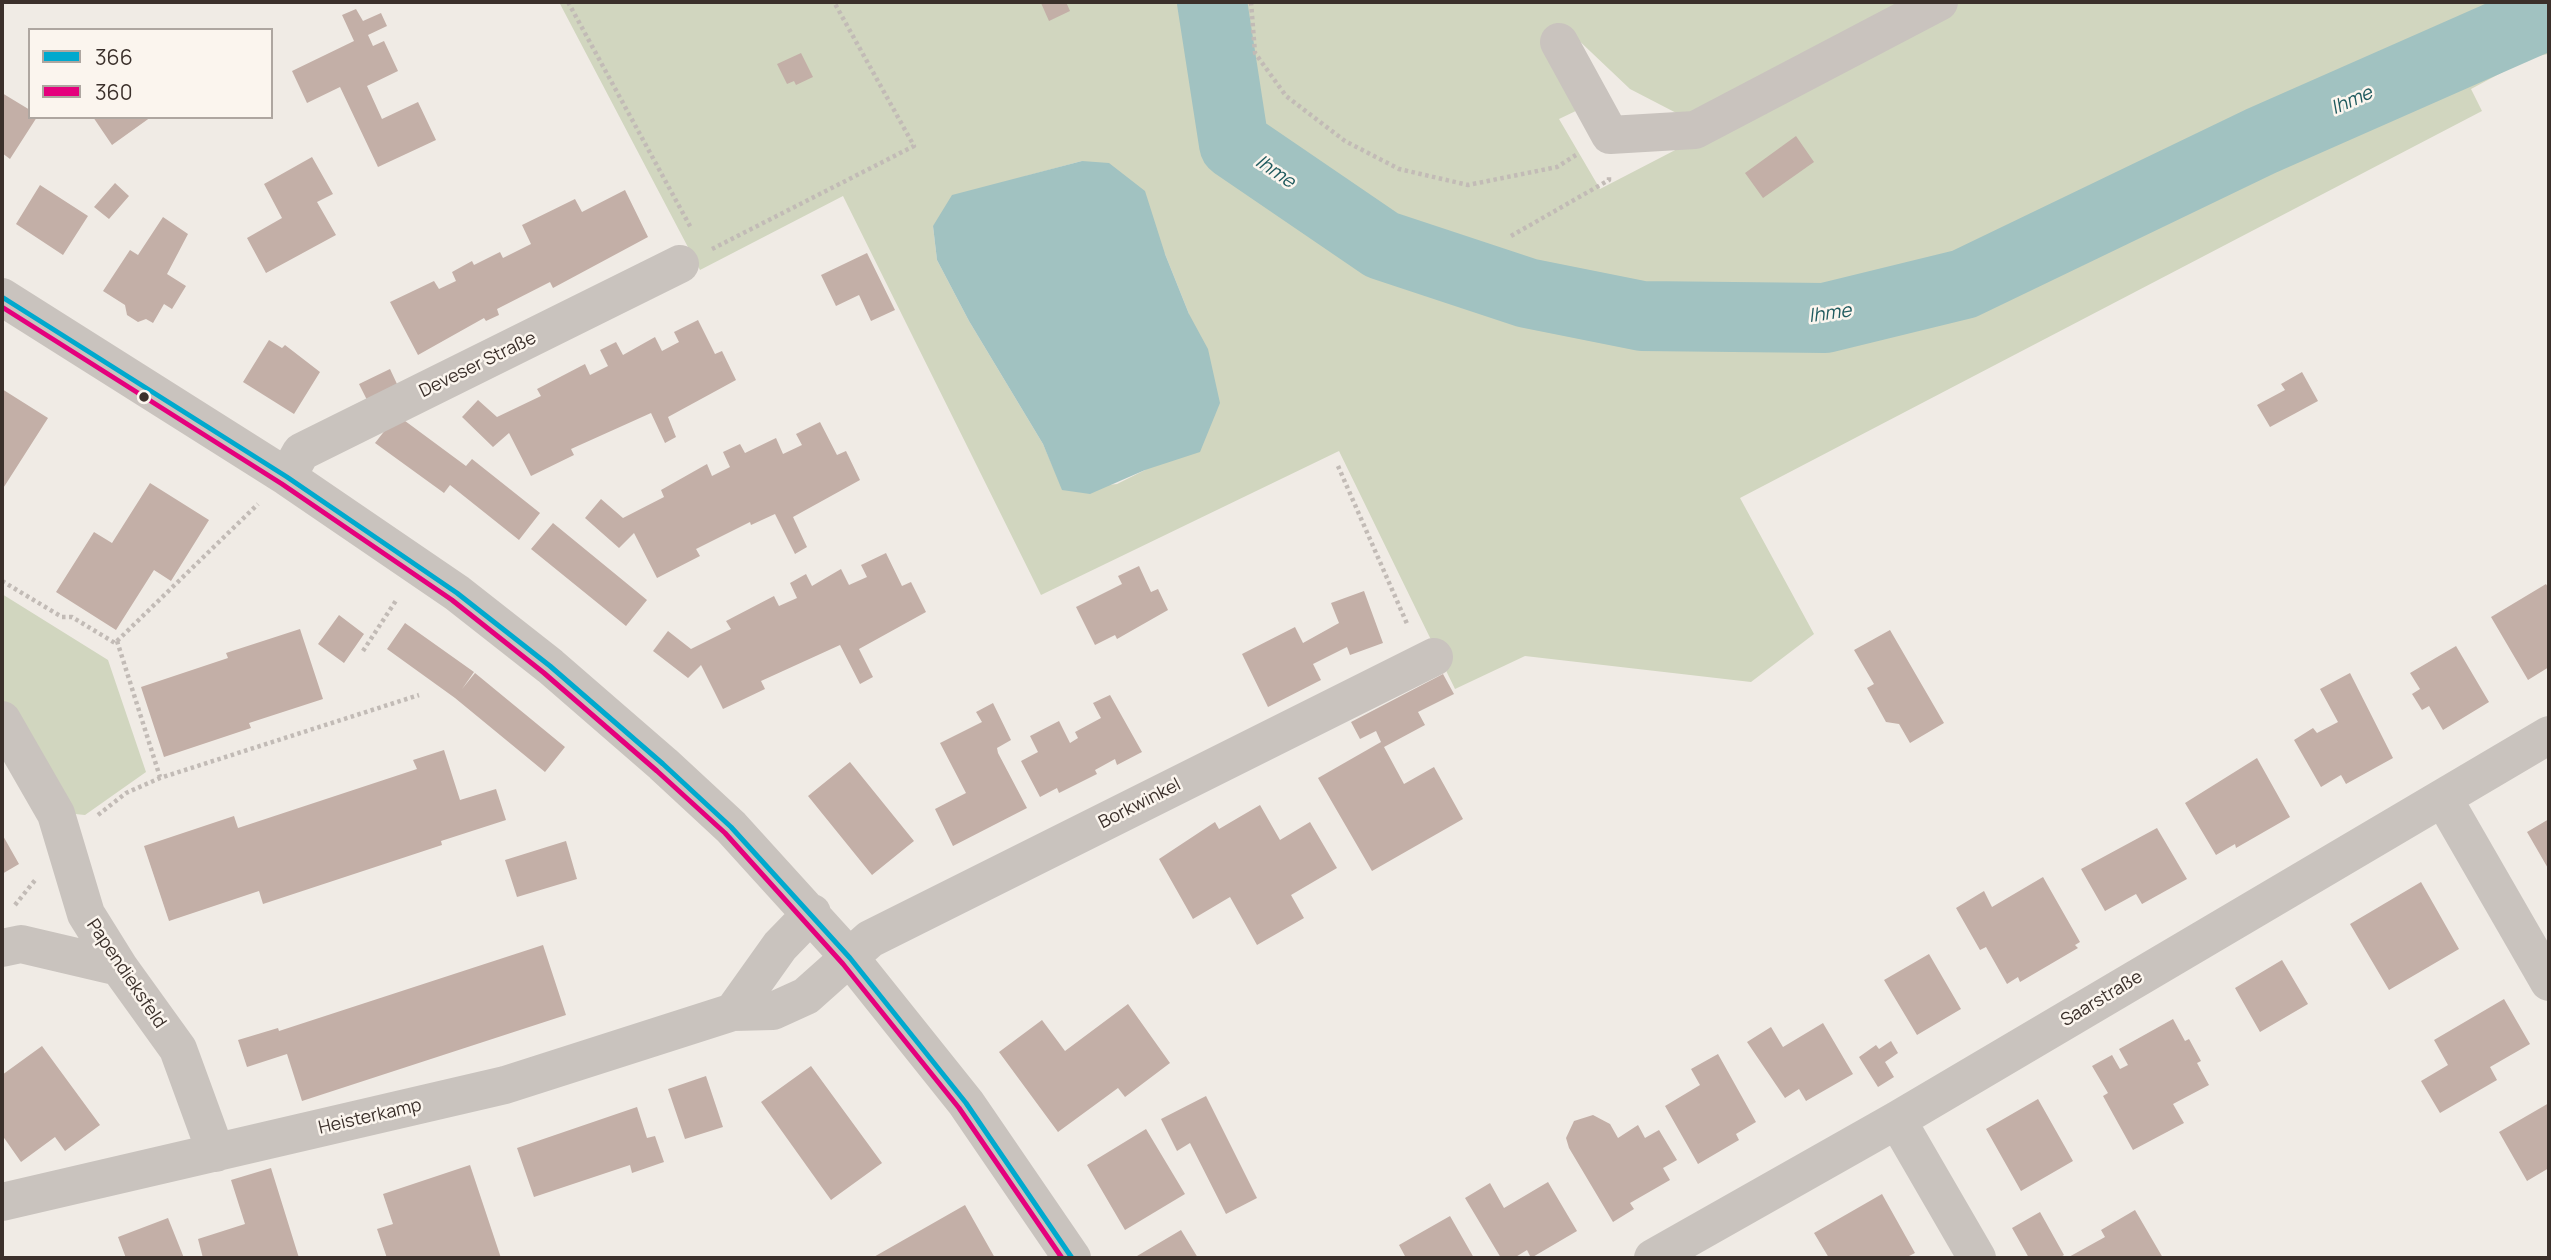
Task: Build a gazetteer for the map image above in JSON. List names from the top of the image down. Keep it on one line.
{"streets":{"street":["Deveser Straße","Borkwinkel","Papendieksfeld","Saarstraße","Heisterkamp"]},"crossings":[["Borkwinkel","Heisterkamp"],["Papendieksfeld","Heisterkamp"]],"water":["Ihme"],"lines":["transit line 366","transit line 360"],"legend":["366","360"]}
